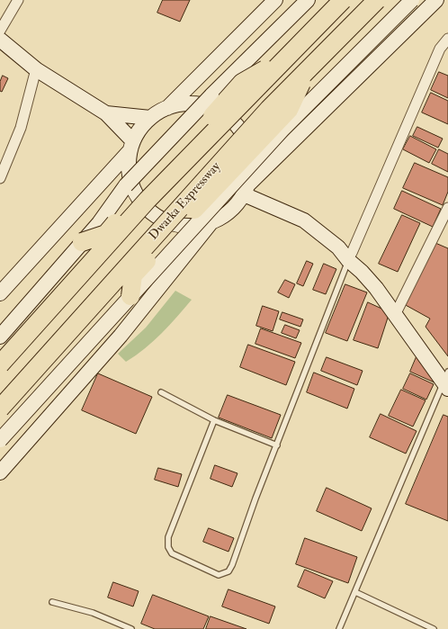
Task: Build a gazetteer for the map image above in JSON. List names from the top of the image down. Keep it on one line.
{"streets":{"highway":["Dwarka Expressway"]}}
